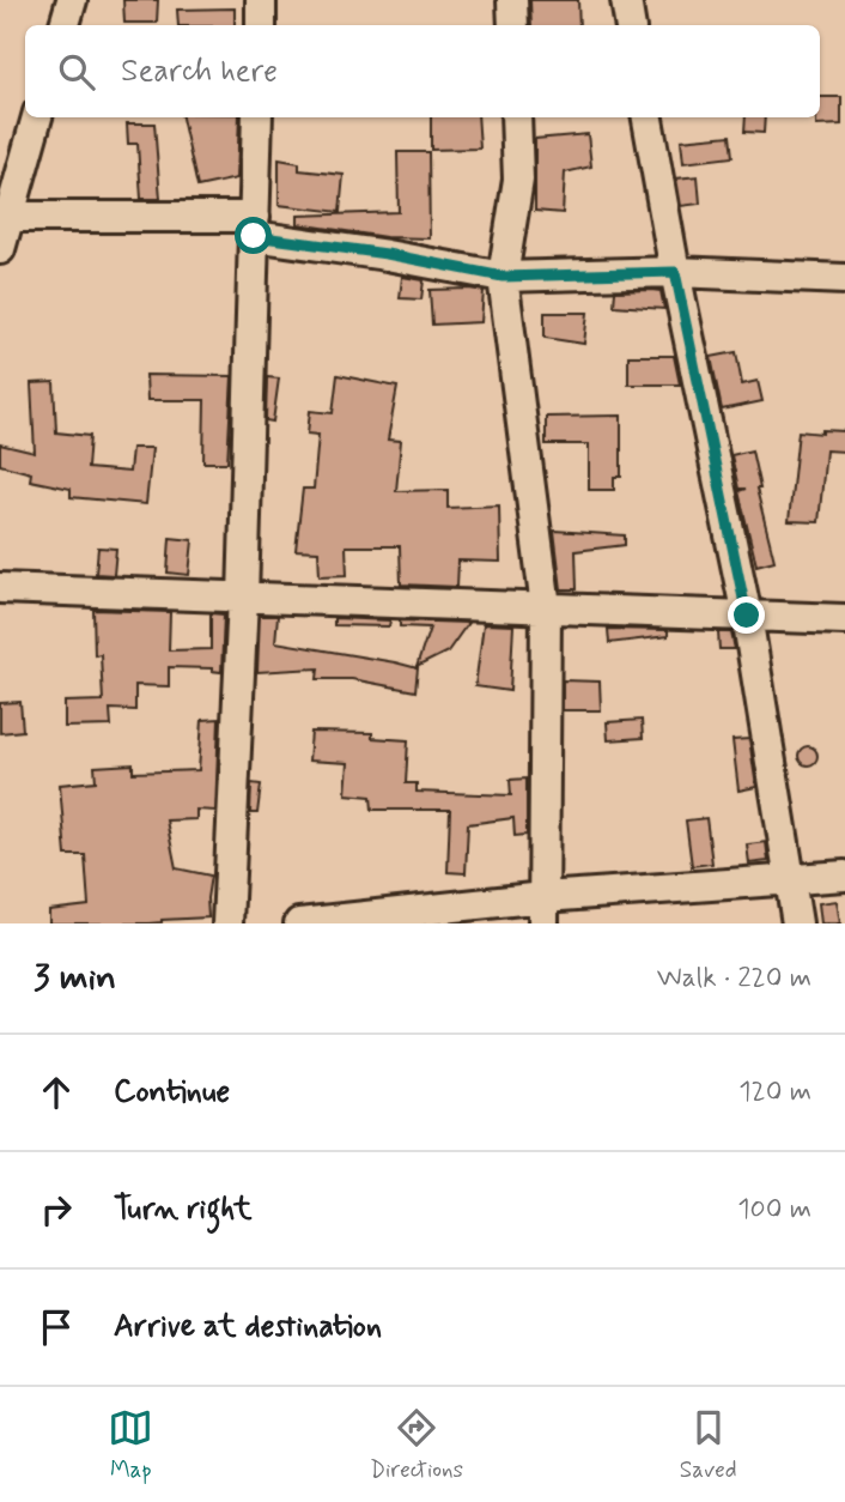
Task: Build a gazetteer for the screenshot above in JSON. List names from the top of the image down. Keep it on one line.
{"page":{"search":"Search here","heading":["3 min","Walk · 220 m"],"list":[["Continue","120 m"],["Turn right","100 m"],"Arrive at destination"],"nav":["Map","Directions","Saved"]}}
